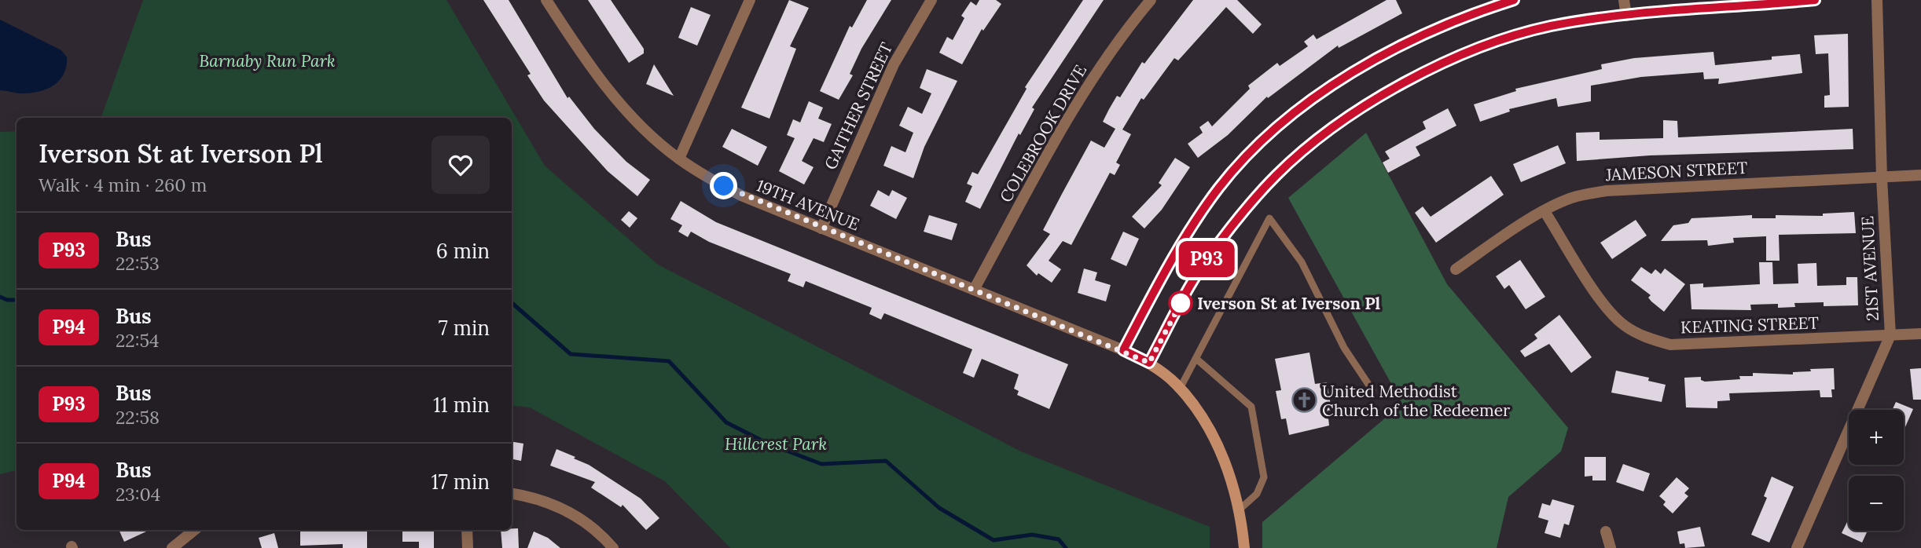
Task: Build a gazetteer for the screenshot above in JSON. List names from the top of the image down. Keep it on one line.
{"streets":{"street":["GAITHER STREET","COLEBROOK DRIVE","JAMESON STREET","19TH AVENUE","21ST AVENUE","KEATING STREET"]},"crossings":[["GAITHER STREET","19TH AVENUE"],["COLEBROOK DRIVE","19TH AVENUE"],["JAMESON STREET","21ST AVENUE"],["JAMESON STREET","KEATING STREET"],["21ST AVENUE","KEATING STREET"]],"parks":["Barnaby Run Park","Hillcrest Park"],"places":{"other":["Iverson St at Iverson Pl"],"church":["United Methodist Church of the Redeemer"]},"lines":["bus line P93"],"page":{"on_map":"P93","heading":["Iverson St at Iverson Pl","Walk · 4 min · 260 m"],"list":[{"mark":"P93","name":"Bus","note":"22:53","value":"6 min"},{"mark":"P94","name":"Bus","note":"22:54","value":"7 min"},{"mark":"P93","name":"Bus","note":"22:58","value":"11 min"},{"mark":"P94","name":"Bus","note":"23:04","value":"17 min"}],"map_buttons":["+","−"]}}
